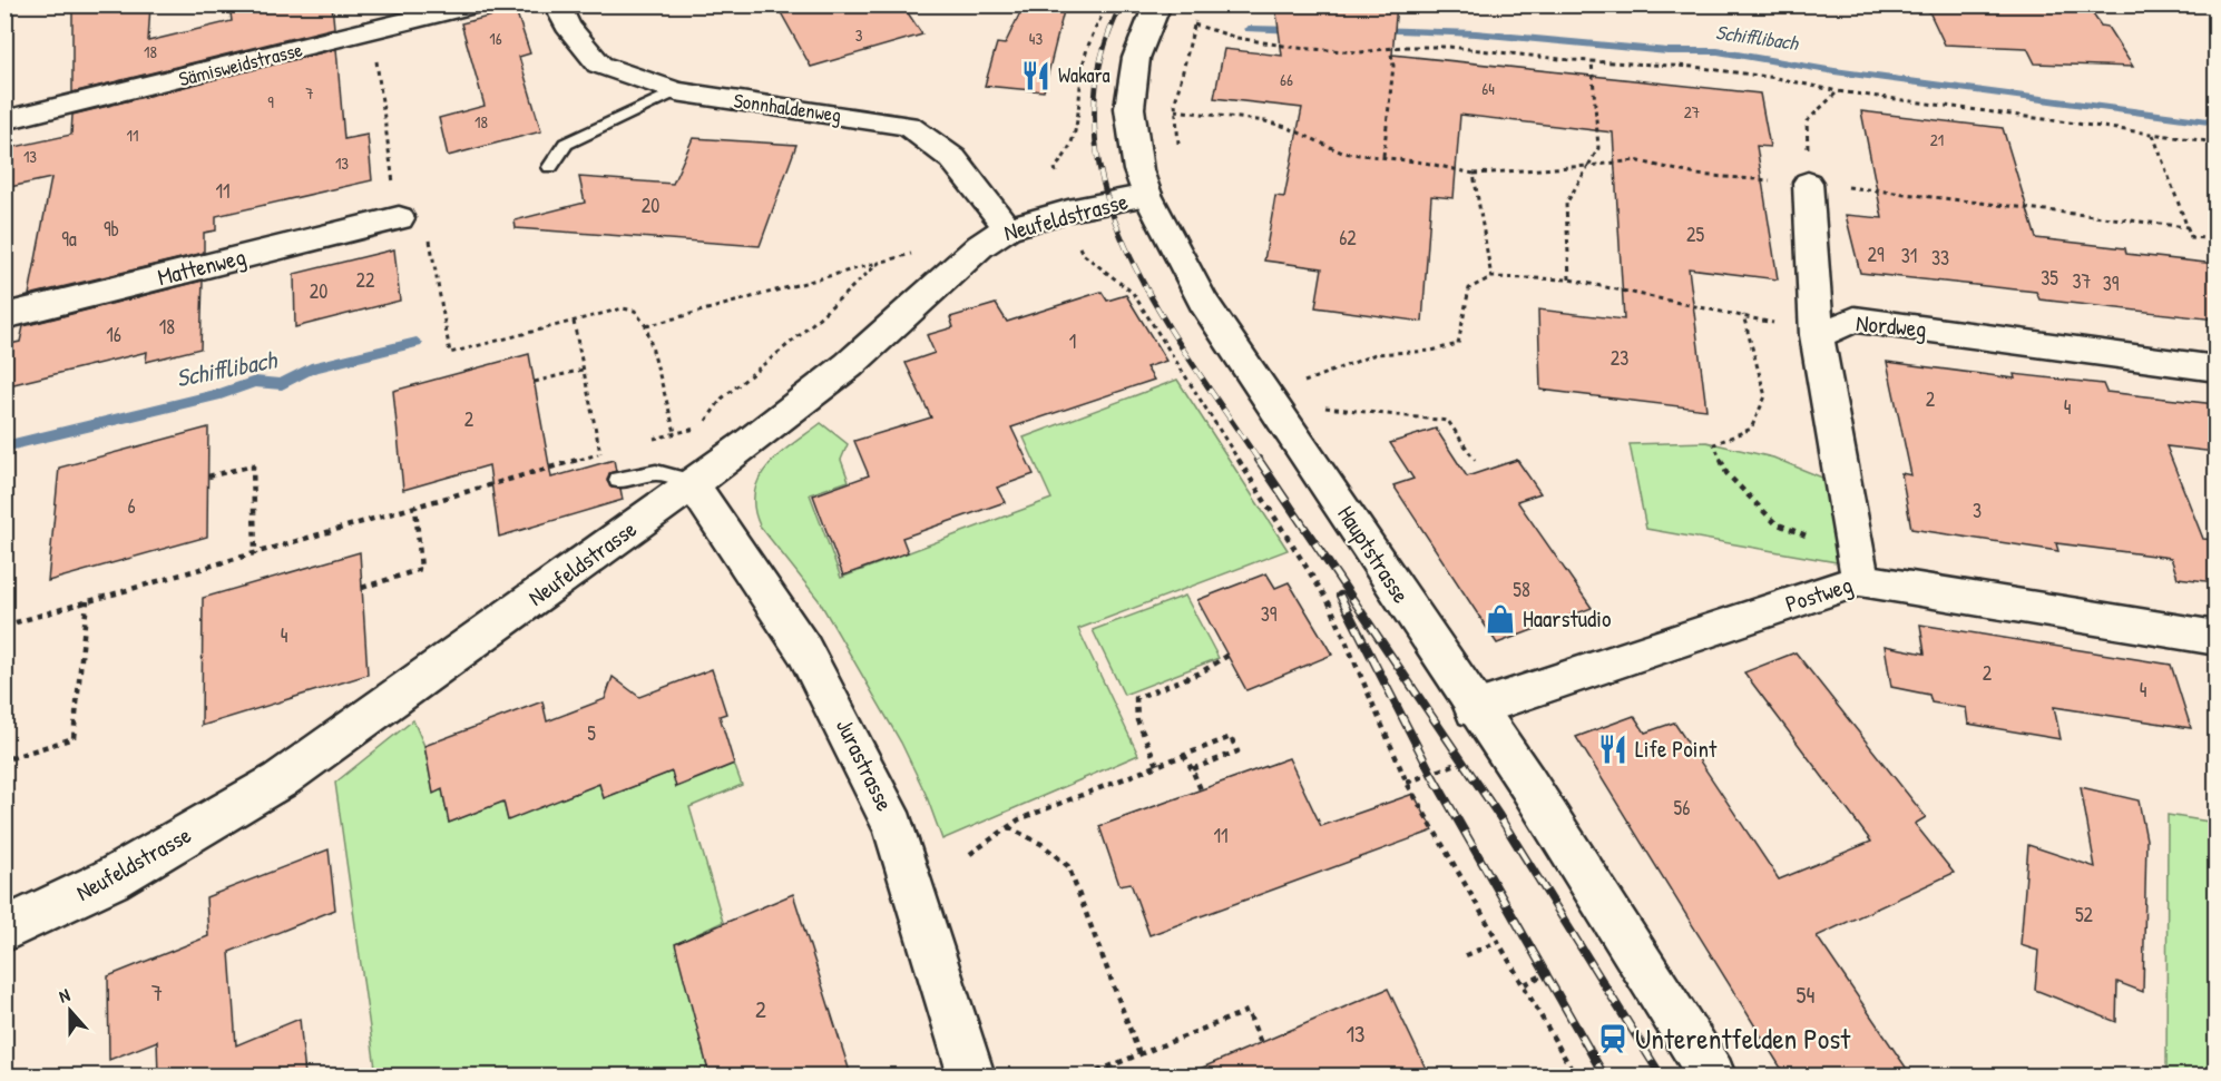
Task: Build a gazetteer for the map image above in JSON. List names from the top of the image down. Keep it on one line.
{"streets":{"street":["Sämisweidstrasse","Sonnhaldenweg","Neufeldstrasse","Mattenweg","Nordweg","Hauptstrasse","Postweg","Jurastrasse"]},"crossings":[["Sonnhaldenweg","Neufeldstrasse"],["Neufeldstrasse","Hauptstrasse"],["Neufeldstrasse","Jurastrasse"],["Hauptstrasse","Postweg"]],"water":["Schifflibach"],"places":{"restaurant":["Wakara","Life Point"],"shop":["Haarstudio"],"station":["Unterentfelden Post"]},"house_numbers":["3","16","43","18","66","64","7","9","27","18","11","21","13","13","11","20","9b","25","62","9a","29","31","33","35","22","37","39","20","18","16","1","23","2","4","2","6","3","58","39","4","2","4","5","56","11","52","7","54","2","13"],"north":"top"}
